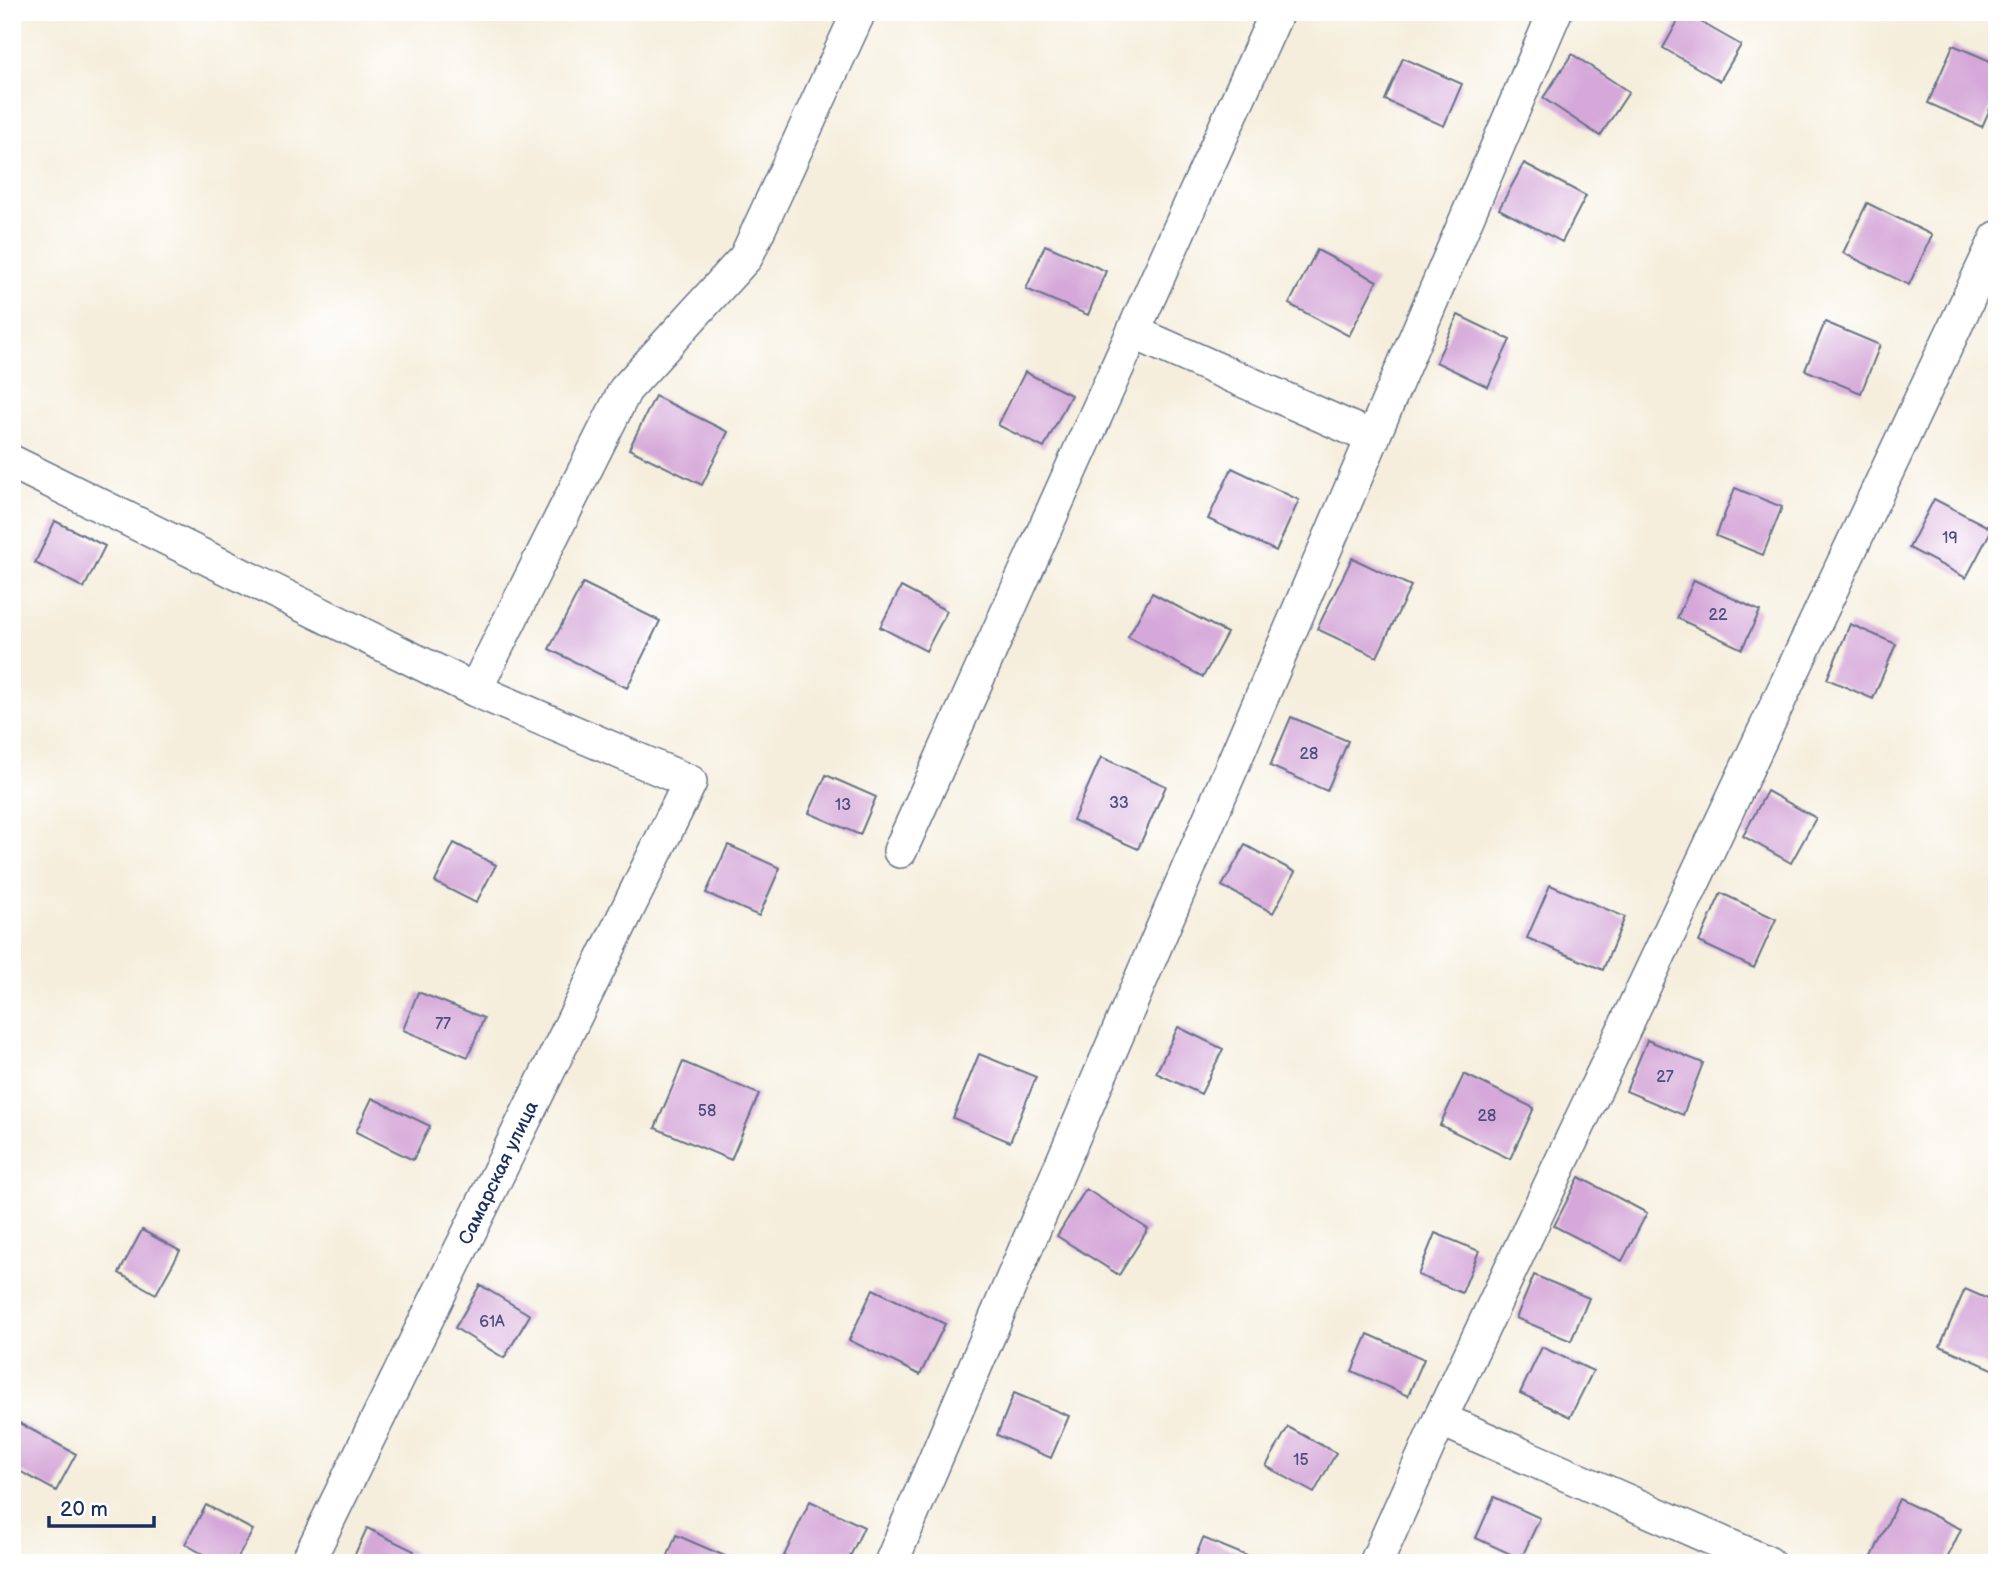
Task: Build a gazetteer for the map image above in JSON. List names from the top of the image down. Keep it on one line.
{"streets":{"street":["Самарская улица"]},"house_numbers":["19","22","28","33","13","77","27","58","28","61А","15"],"scale_bar":"20 m"}
